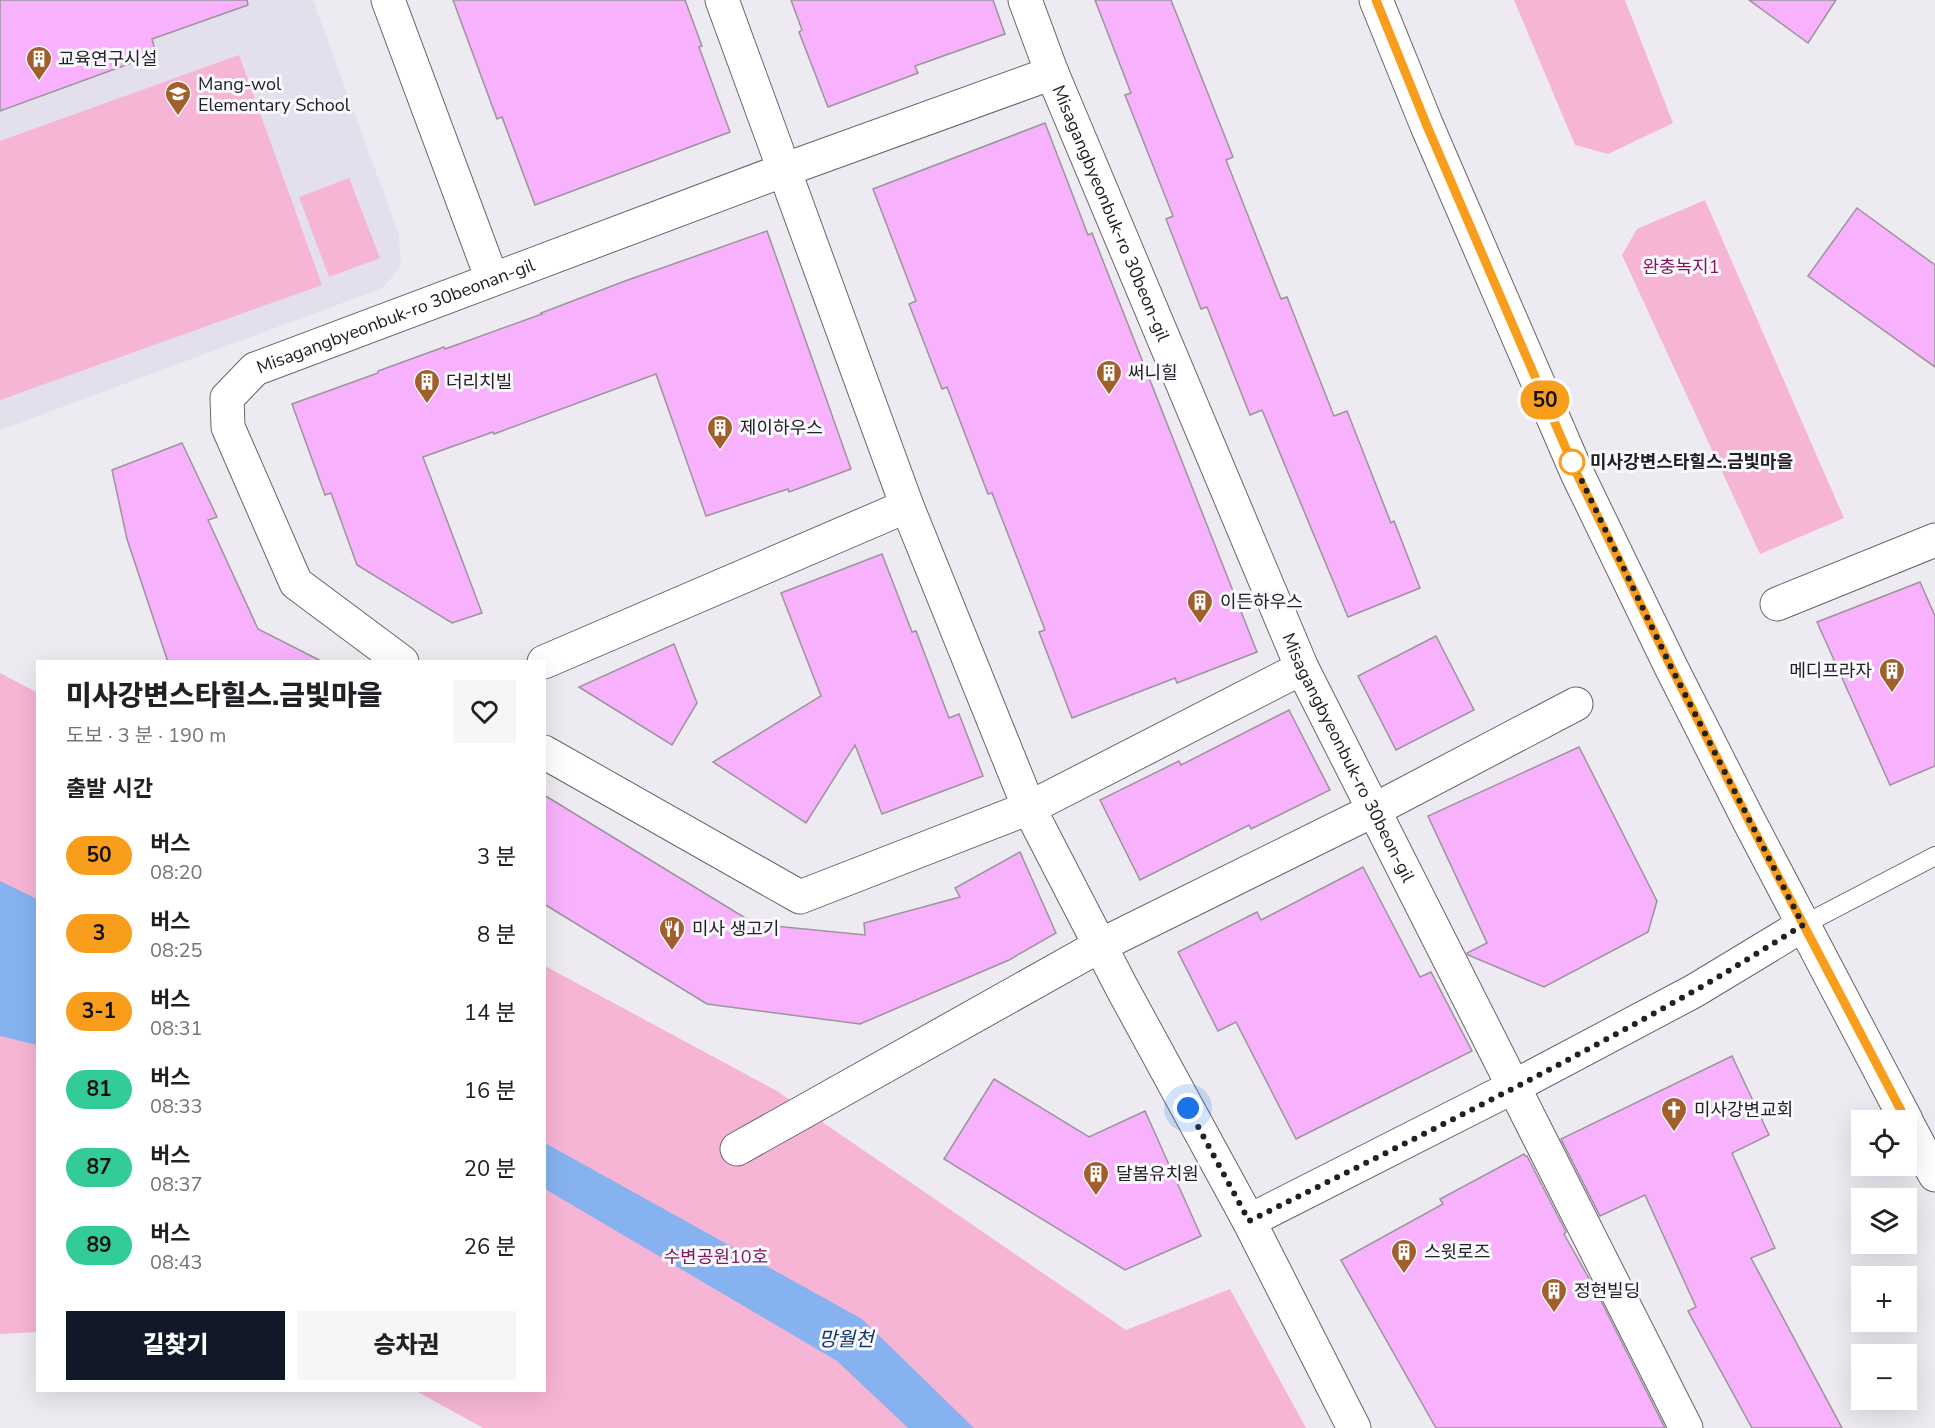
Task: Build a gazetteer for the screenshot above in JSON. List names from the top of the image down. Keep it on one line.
{"streets":{"street":["Misagangbyeonbuk-ro 30beon-gil","Misagangbyeonbuk-ro 30beonan-gil"]},"crossings":[["Misagangbyeonbuk-ro 30beon-gil","Misagangbyeonbuk-ro 30beonan-gil"]],"water":["망월천"],"parks":["완충녹지1","수변공원10호"],"places":{"building":["교육연구시설","써니힐","더리치빌","제이하우스","이든하우스","메디프라자","달봄유치원","스윗로즈","정현빌딩"],"school or university":["Mang-wol Elementary School"],"other":["미사강변스타힐스.금빛마을"],"restaurant":["미사 생고기"],"church":["미사강변교회"]},"lines":["bus line 50"],"page":{"on_map":"50","heading":[["미사강변스타힐스.금빛마을","도보 · 3 분 · 190 m"],"출발 시간"],"list":[{"mark":"50","name":"버스","note":"08:20","value":"3 분"},{"mark":"3","name":"버스","note":"08:25","value":"8 분"},{"mark":"3-1","name":"버스","note":"08:31","value":"14 분"},{"mark":"81","name":"버스","note":"08:33","value":"16 분"},{"mark":"87","name":"버스","note":"08:37","value":"20 분"},{"mark":"89","name":"버스","note":"08:43","value":"26 분"}],"map_buttons":["+","−"],"buttons":["길찾기","승차권"]}}
